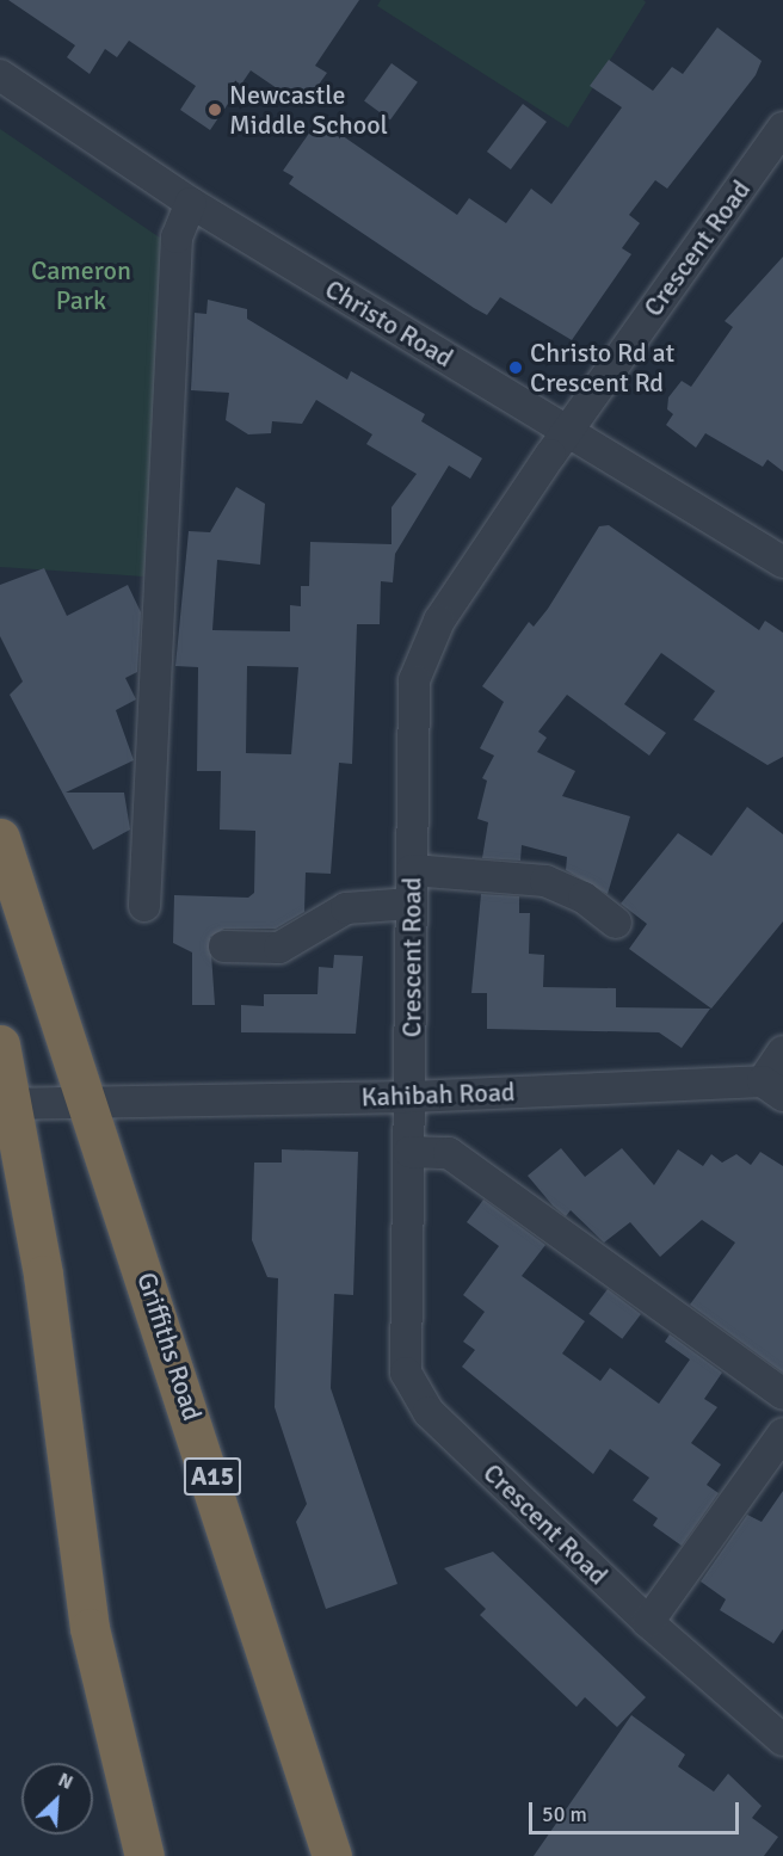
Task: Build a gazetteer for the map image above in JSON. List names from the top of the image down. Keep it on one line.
{"streets":{"highway":["Griffiths Road","A15"],"street":["Crescent Road","Christo Road","Kahibah Road"]},"crossings":[["Crescent Road","Christo Road"],["Crescent Road","Kahibah Road"],["Kahibah Road","Griffiths Road"]],"parks":["Cameron Park"],"places":["Newcastle Middle School","Christo Rd at Crescent Rd"],"scale_bar":"50 m","north":"top right"}
